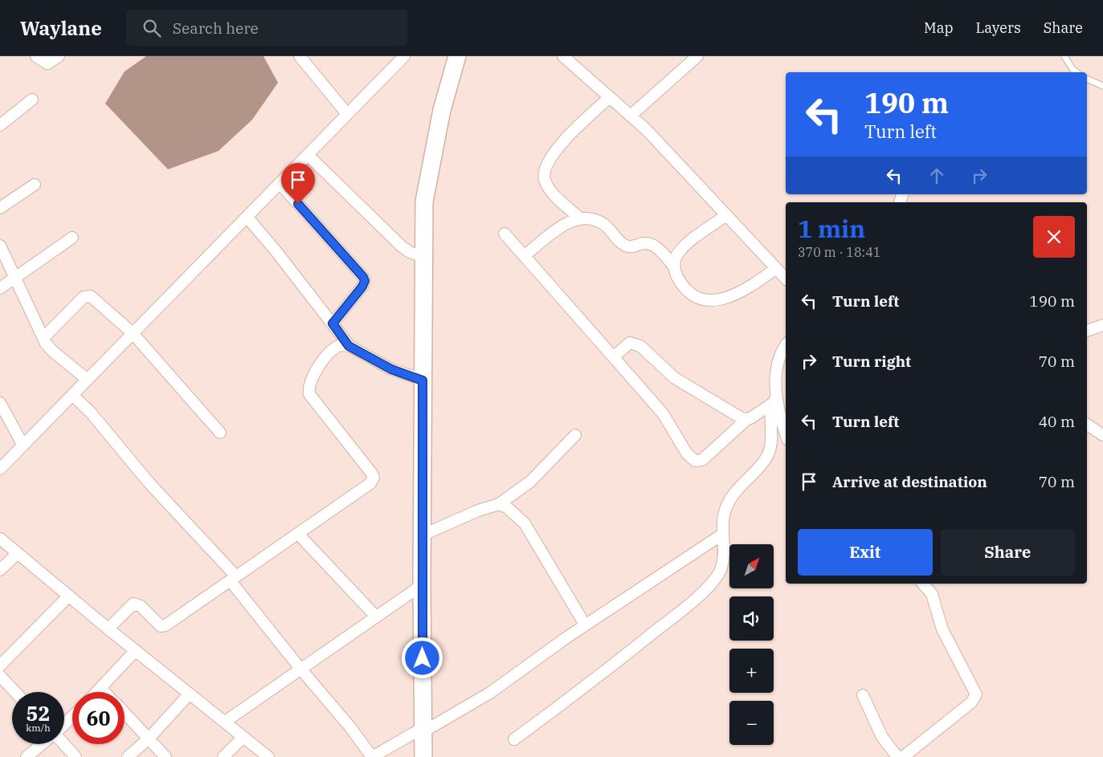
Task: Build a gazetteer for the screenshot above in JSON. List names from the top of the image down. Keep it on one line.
{"north":"top right","page":{"header":"Waylane","search":"Search here","nav":["Map","Layers","Share"],"turn":["190 m","Turn left"],"heading":["1 min","370 m · 18:41"],"list":[{"name":"Turn left","value":"190 m"},{"name":"Turn right","value":"70 m"},{"name":"Turn left","value":"40 m"},{"name":"Arrive at destination","value":"70 m"}],"buttons":["Exit","Share"],"map_buttons":["+","−"],"speed":"52 km/h","limit":"60"}}
